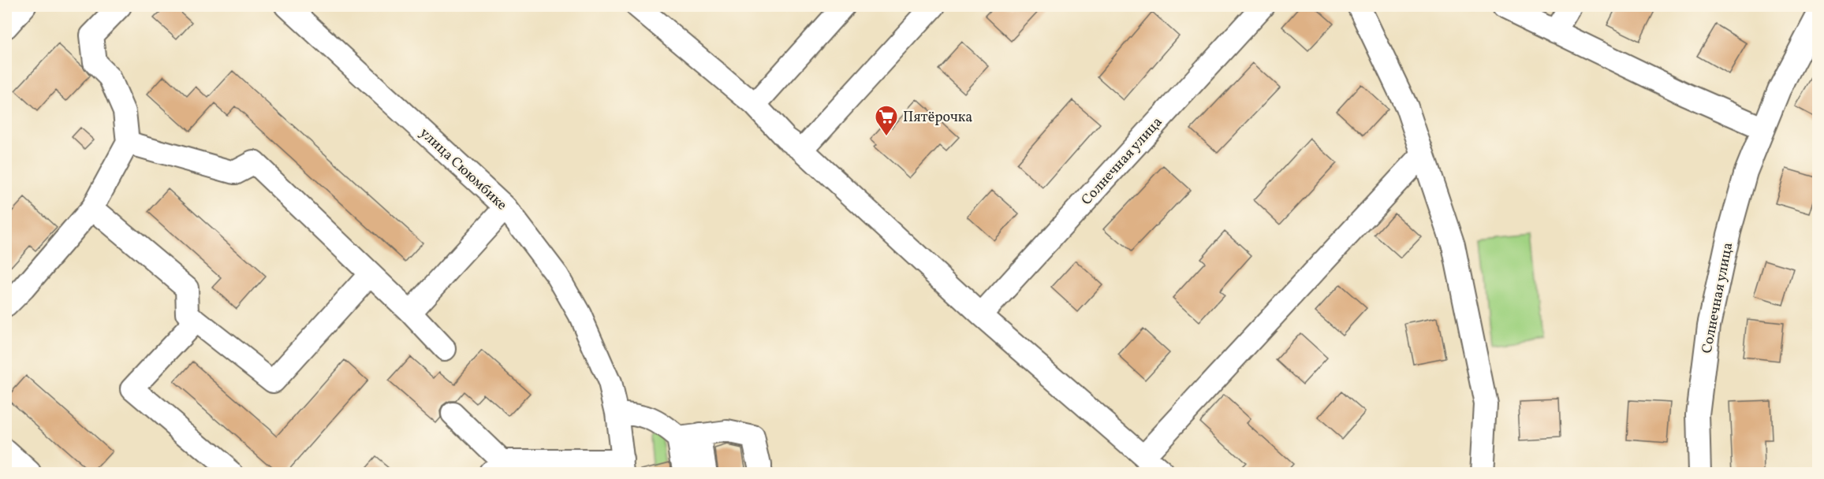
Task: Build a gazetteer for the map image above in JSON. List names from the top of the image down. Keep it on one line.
{"streets":{"street":["Солнечная улица","улица Сююмбике"]},"places":{"supermarket":["Пятёрочка"]}}
